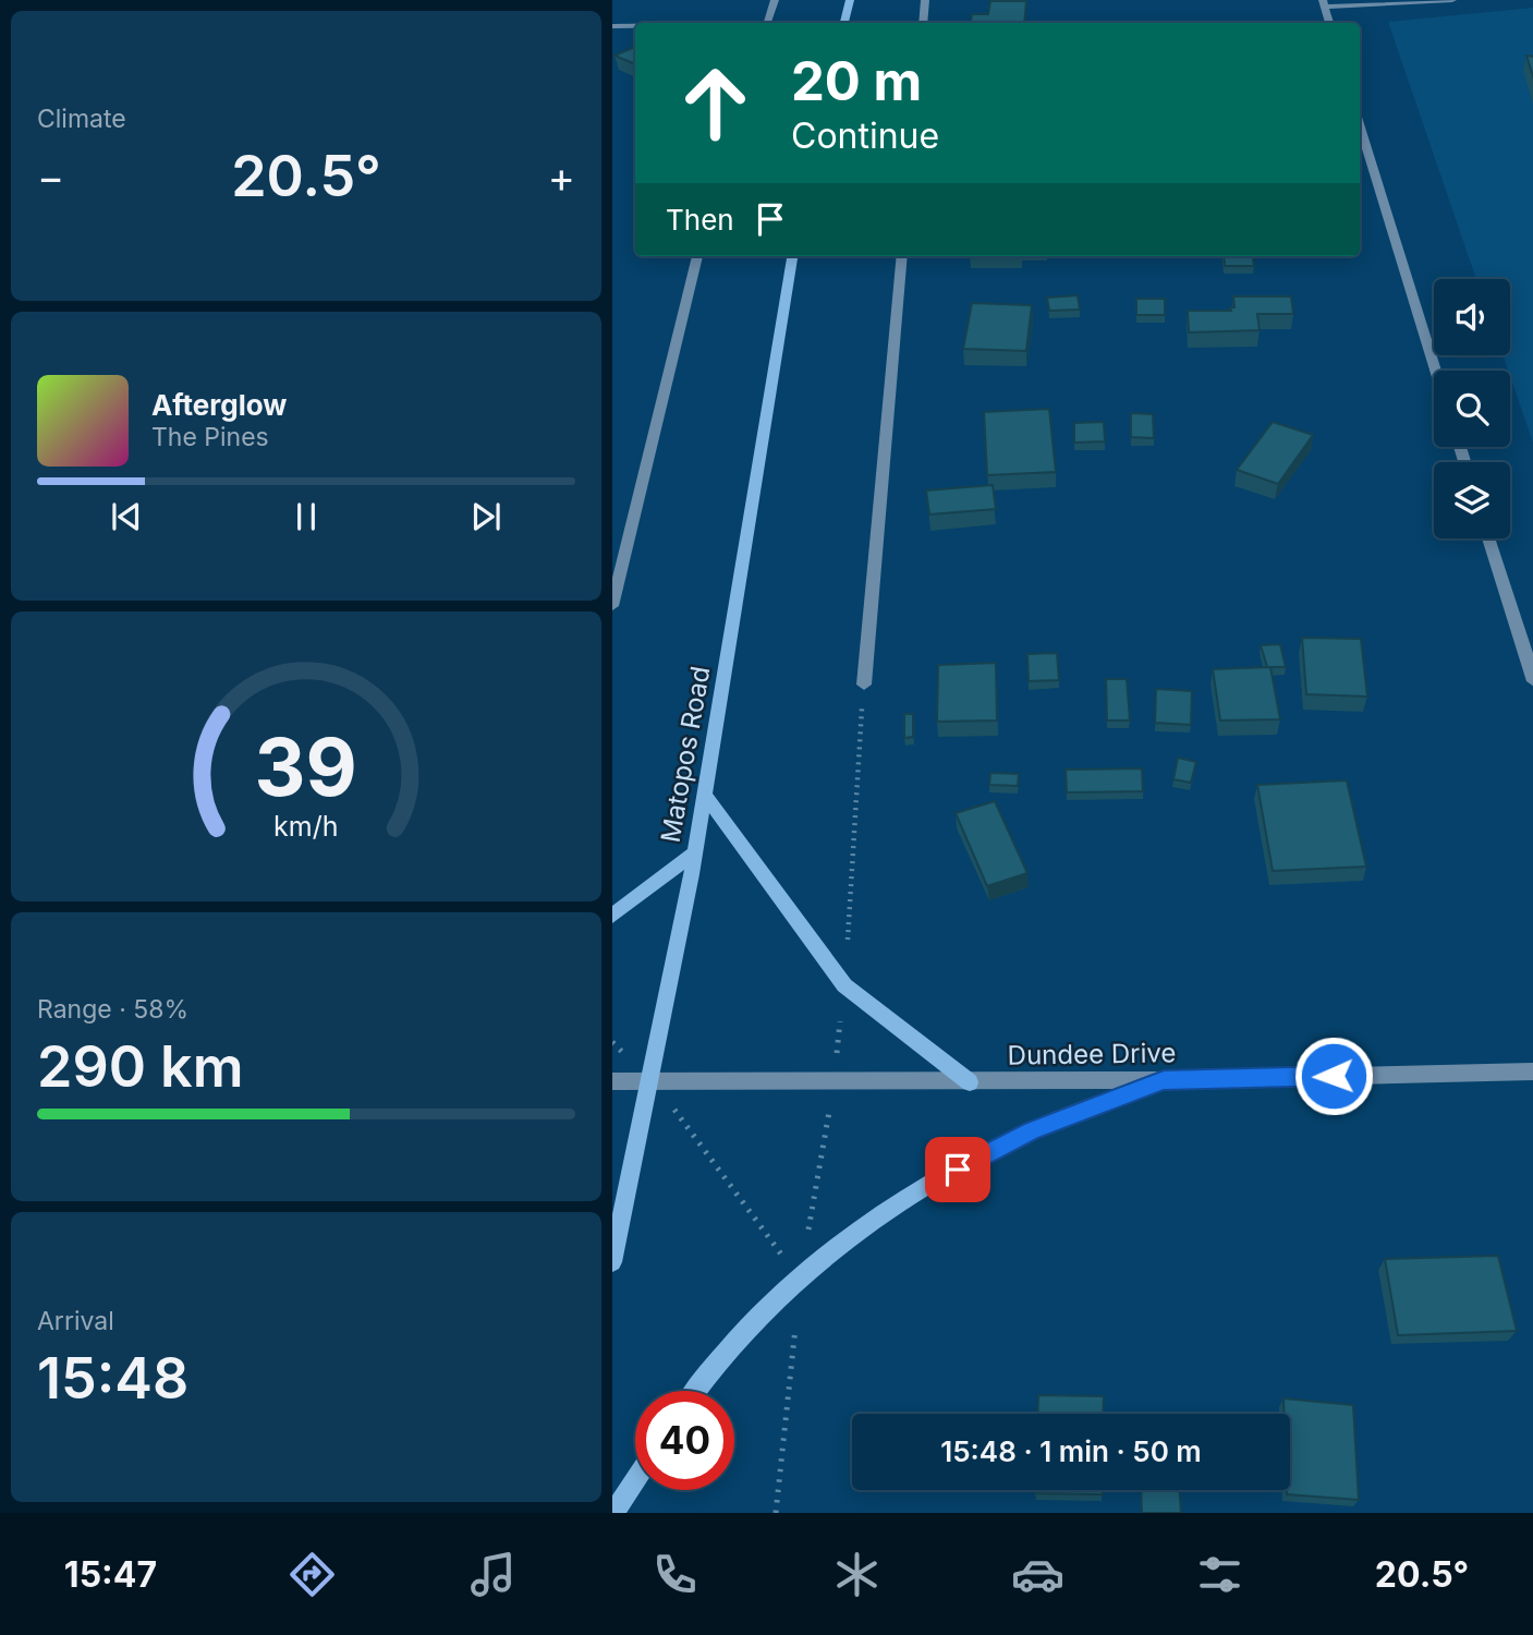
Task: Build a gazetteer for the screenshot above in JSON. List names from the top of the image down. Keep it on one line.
{"streets":{"main road":["Matopos Road"],"street":["Dundee Drive"]},"crossings":[["Matopos Road","Dundee Drive"]],"page":{"tile":["Climate",["Range · 58%","290 km"],["Arrival","15:48"]],"turn":["20 m","Continue"],"heat":["−","20.5°","+"],"then":"Then","song":["Afterglow","The Pines"],"limit":"40","trip":"15:48 · 1 min · 50 m","tabs":["15:47","20.5°"],"gauge":["39","km/h"]}}
